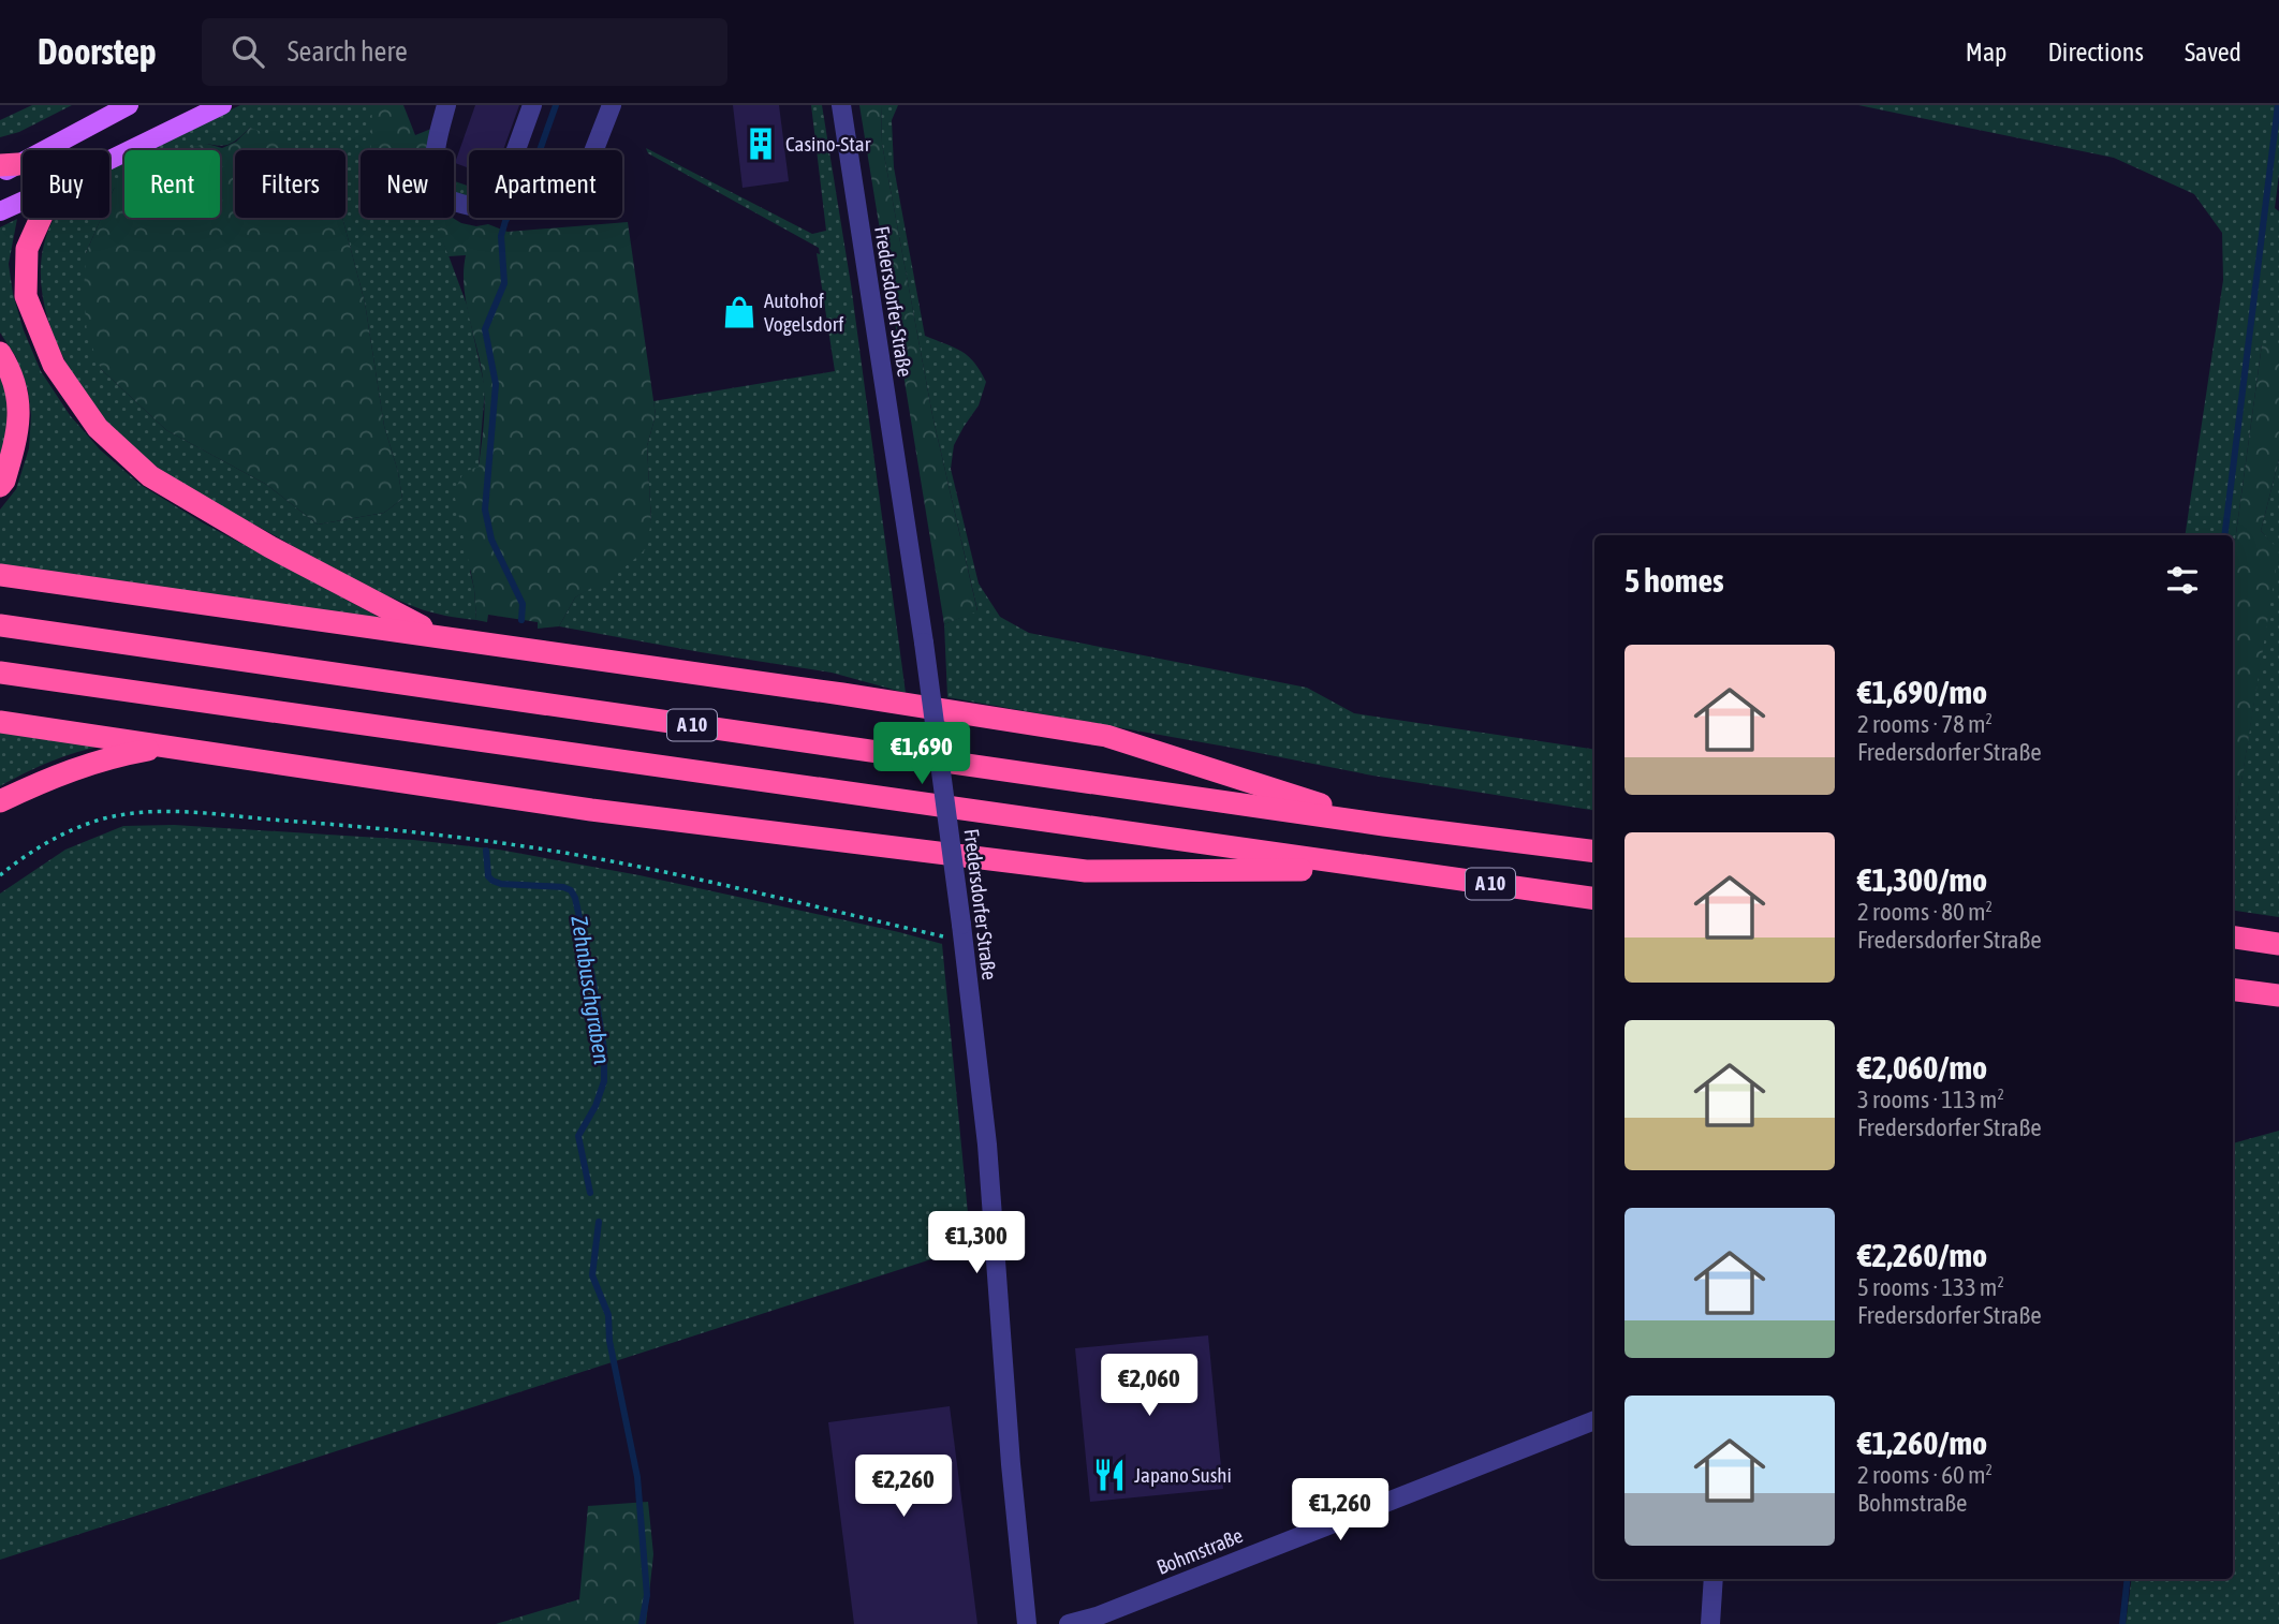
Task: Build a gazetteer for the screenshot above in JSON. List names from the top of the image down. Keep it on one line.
{"streets":{"highway":["A 10"],"street":["Fredersdorfer Straße","Bohmstraße"]},"water":["Zehnbuschgraben"],"places":{"building":["Casino-Star"],"shop":["Autohof Vogelsdorf"],"restaurant":["Japano Sushi"]},"page":{"header":"Doorstep","search":"Search here","nav":["Map","Directions","Saved"],"chip":["Buy","Rent","Filters","New","Apartment"],"heading":"5 homes","list":[{"name":"€1,690/mo","note":"2 rooms · 78 m² · Fredersdorfer Straße"},{"name":"€1,300/mo","note":"2 rooms · 80 m² · Fredersdorfer Straße"},{"name":"€2,060/mo","note":"3 rooms · 113 m² · Fredersdorfer Straße"},{"name":"€2,260/mo","note":"5 rooms · 133 m² · Fredersdorfer Straße"},{"name":"€1,260/mo","note":"2 rooms · 60 m² · Bohmstraße"}],"price":["€1,690","€1,300","€2,060","€2,260","€1,260"]}}
